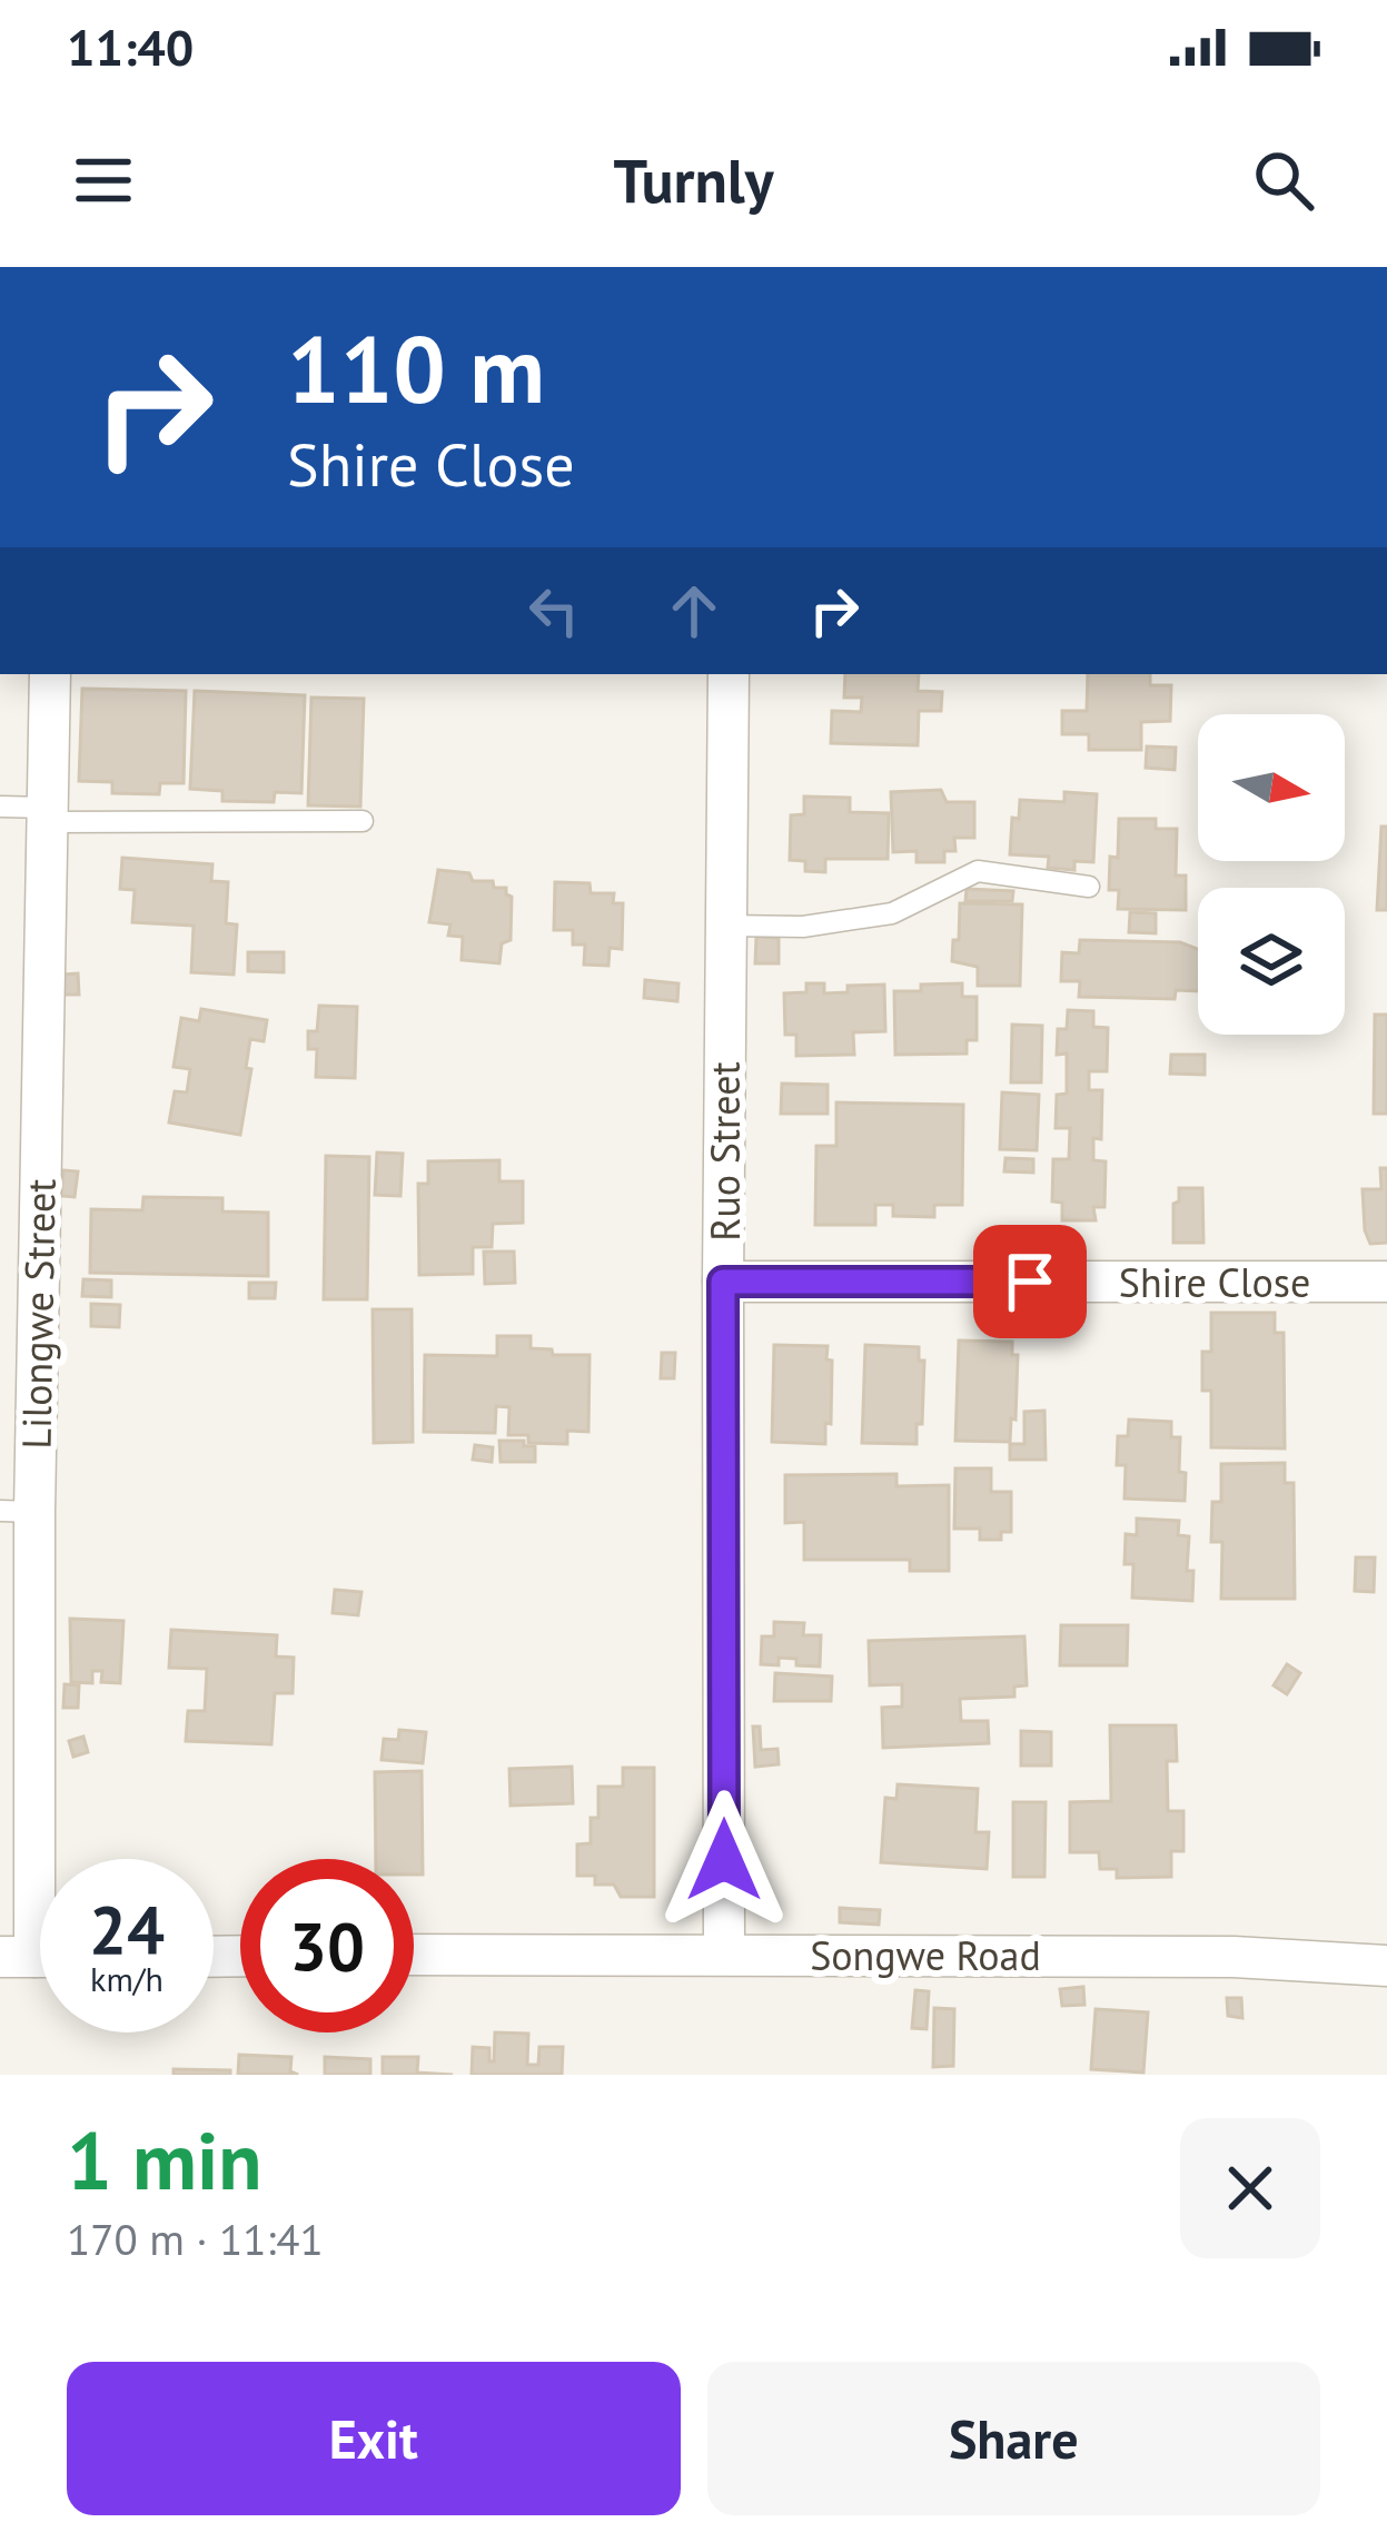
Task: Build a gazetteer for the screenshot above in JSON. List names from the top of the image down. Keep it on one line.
{"streets":{"street":["Ruo Street","Shire Close","Lilongwe Street","Songwe Road"]},"crossings":[["Ruo Street","Shire Close"],["Ruo Street","Songwe Road"]],"north":"right","page":{"status":"11:40","header":"Turnly","turn":["110 m","Shire Close"],"speed":"24 km/h","limit":"30","heading":["1 min","170 m · 11:41"],"buttons":["Exit","Share"]}}
